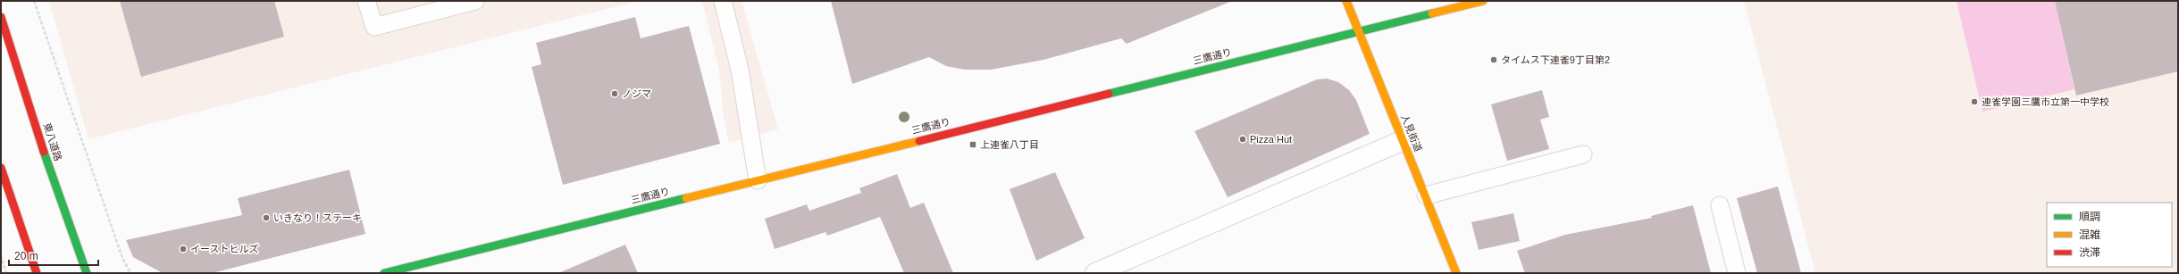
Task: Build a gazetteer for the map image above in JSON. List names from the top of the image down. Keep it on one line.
{"streets":{"main road":["三鷹通り","人見街道","東八道路"]},"crossings":[["三鷹通り","人見街道"]],"places":{"other":["タイムス下連雀9丁目第2","ノジマ","連雀学園三鷹市立第一中学校","Pizza Hut","いきなり！ステーキ","イーストヒルズ"],"transit":["上連雀八丁目"]},"legend":["順調","混雑","渋滞"],"scale_bar":"20 m"}
